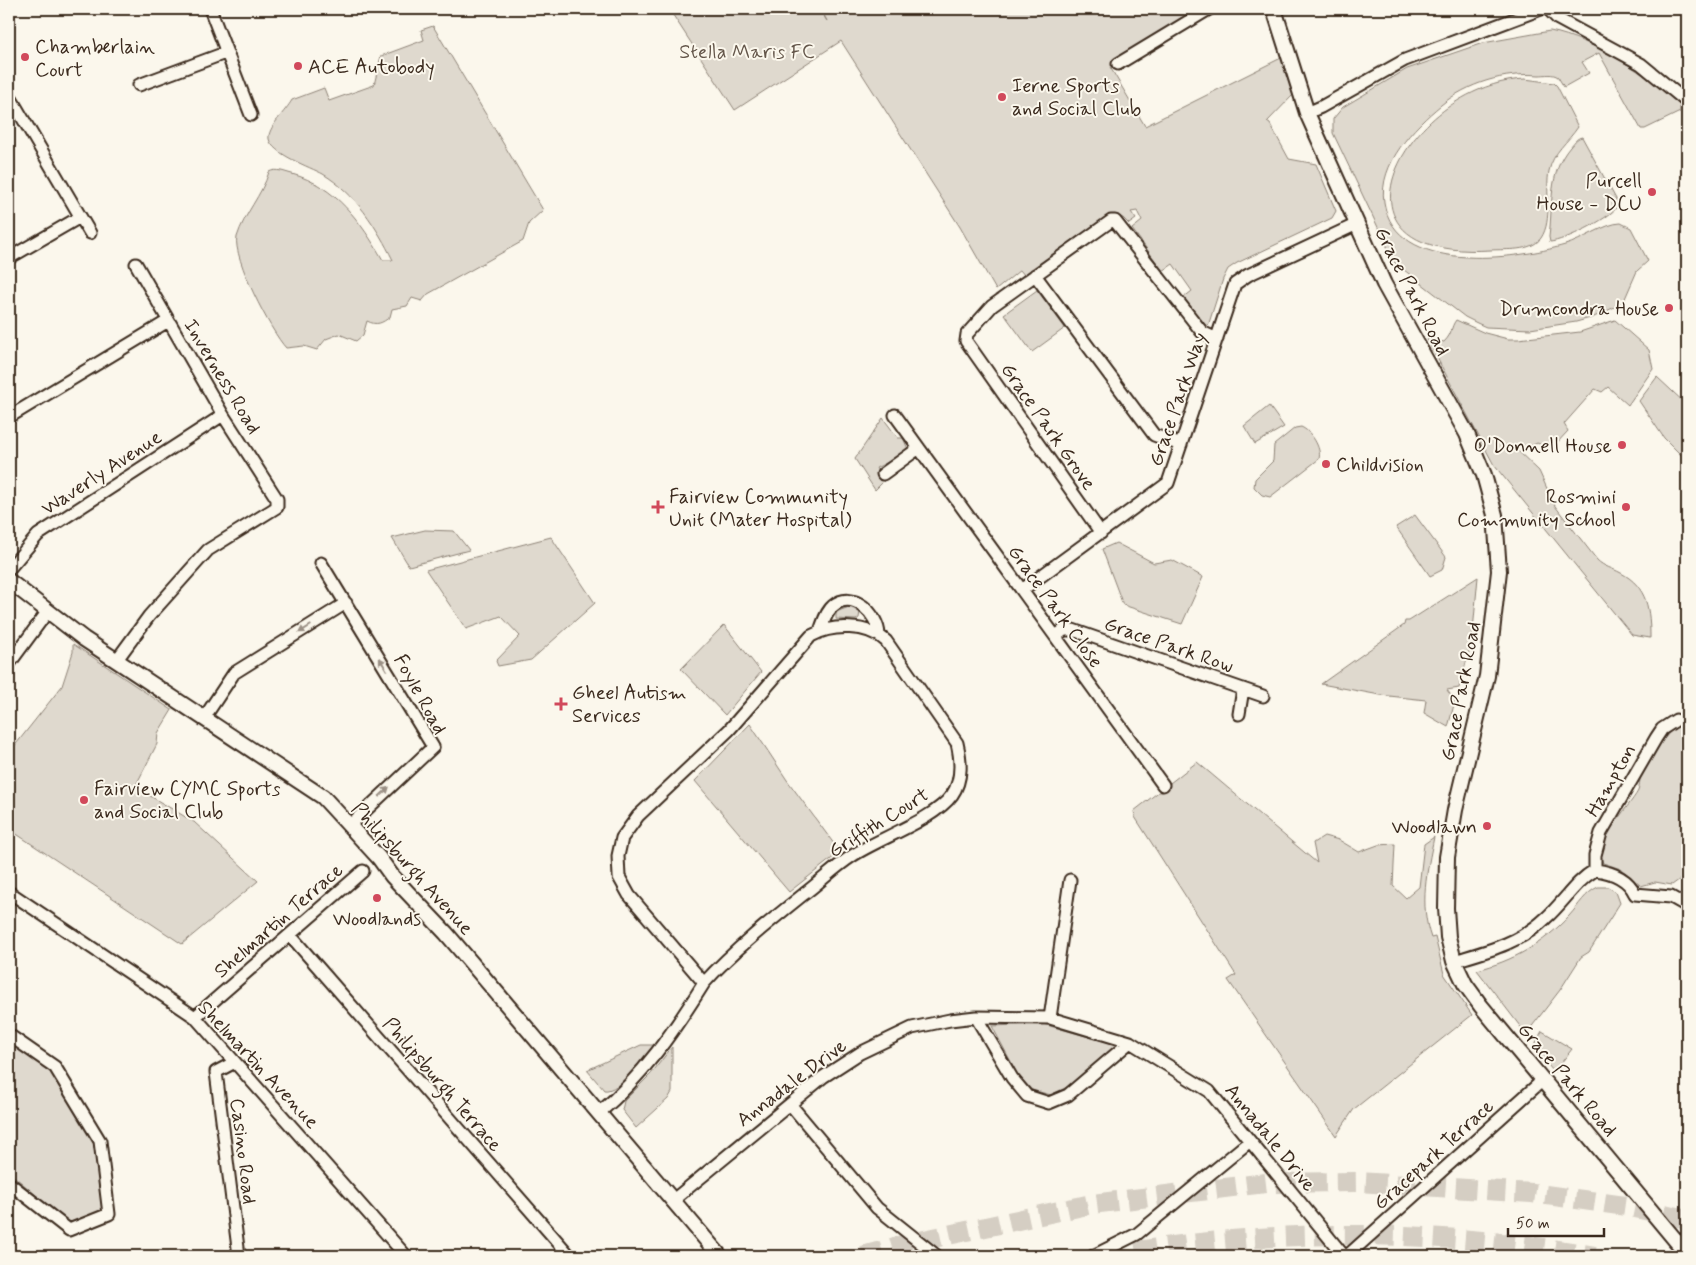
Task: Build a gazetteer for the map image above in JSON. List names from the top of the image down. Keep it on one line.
{"streets":{"street":["Grace Park Road","Inverness Road","Grace Park Way","Grace Park Grove","Waverly Avenue","Grace Park Close","Grace Park Row","Foyle Road","Hampton","Griffith Court","Philipsburgh Avenue","Shelmartin Terrace","Shelmartin Avenue","Annadale Drive","Philipsburgh Terrace","Casino Road","Gracepark Terrace"]},"crossings":[["Grace Park Road","Grace Park Way"],["Grace Park Road","Gracepark Terrace"],["Inverness Road","Waverly Avenue"],["Inverness Road","Philipsburgh Avenue"],["Grace Park Way","Grace Park Grove"],["Grace Park Way","Grace Park Close"],["Grace Park Close","Grace Park Row"],["Foyle Road","Philipsburgh Avenue"],["Griffith Court","Philipsburgh Avenue"],["Philipsburgh Avenue","Annadale Drive"],["Shelmartin Terrace","Shelmartin Avenue"],["Shelmartin Terrace","Philipsburgh Terrace"],["Shelmartin Avenue","Casino Road"]],"parks":["Stella Maris FC"],"places":{"other":["Chamberlain Court","ACE Autobody","Ierne Sports and Social Club","Purcell House - DCU","Drumcondra House","O'Donnell House","Childvision","Rosmini Community School","Fairview CYMC Sports and Social Club","Woodlawn","Woodlands"],"health":["Fairview Community Unit (Mater Hospital)","Gheel Autism Services"]},"scale_bar":"50 m"}
